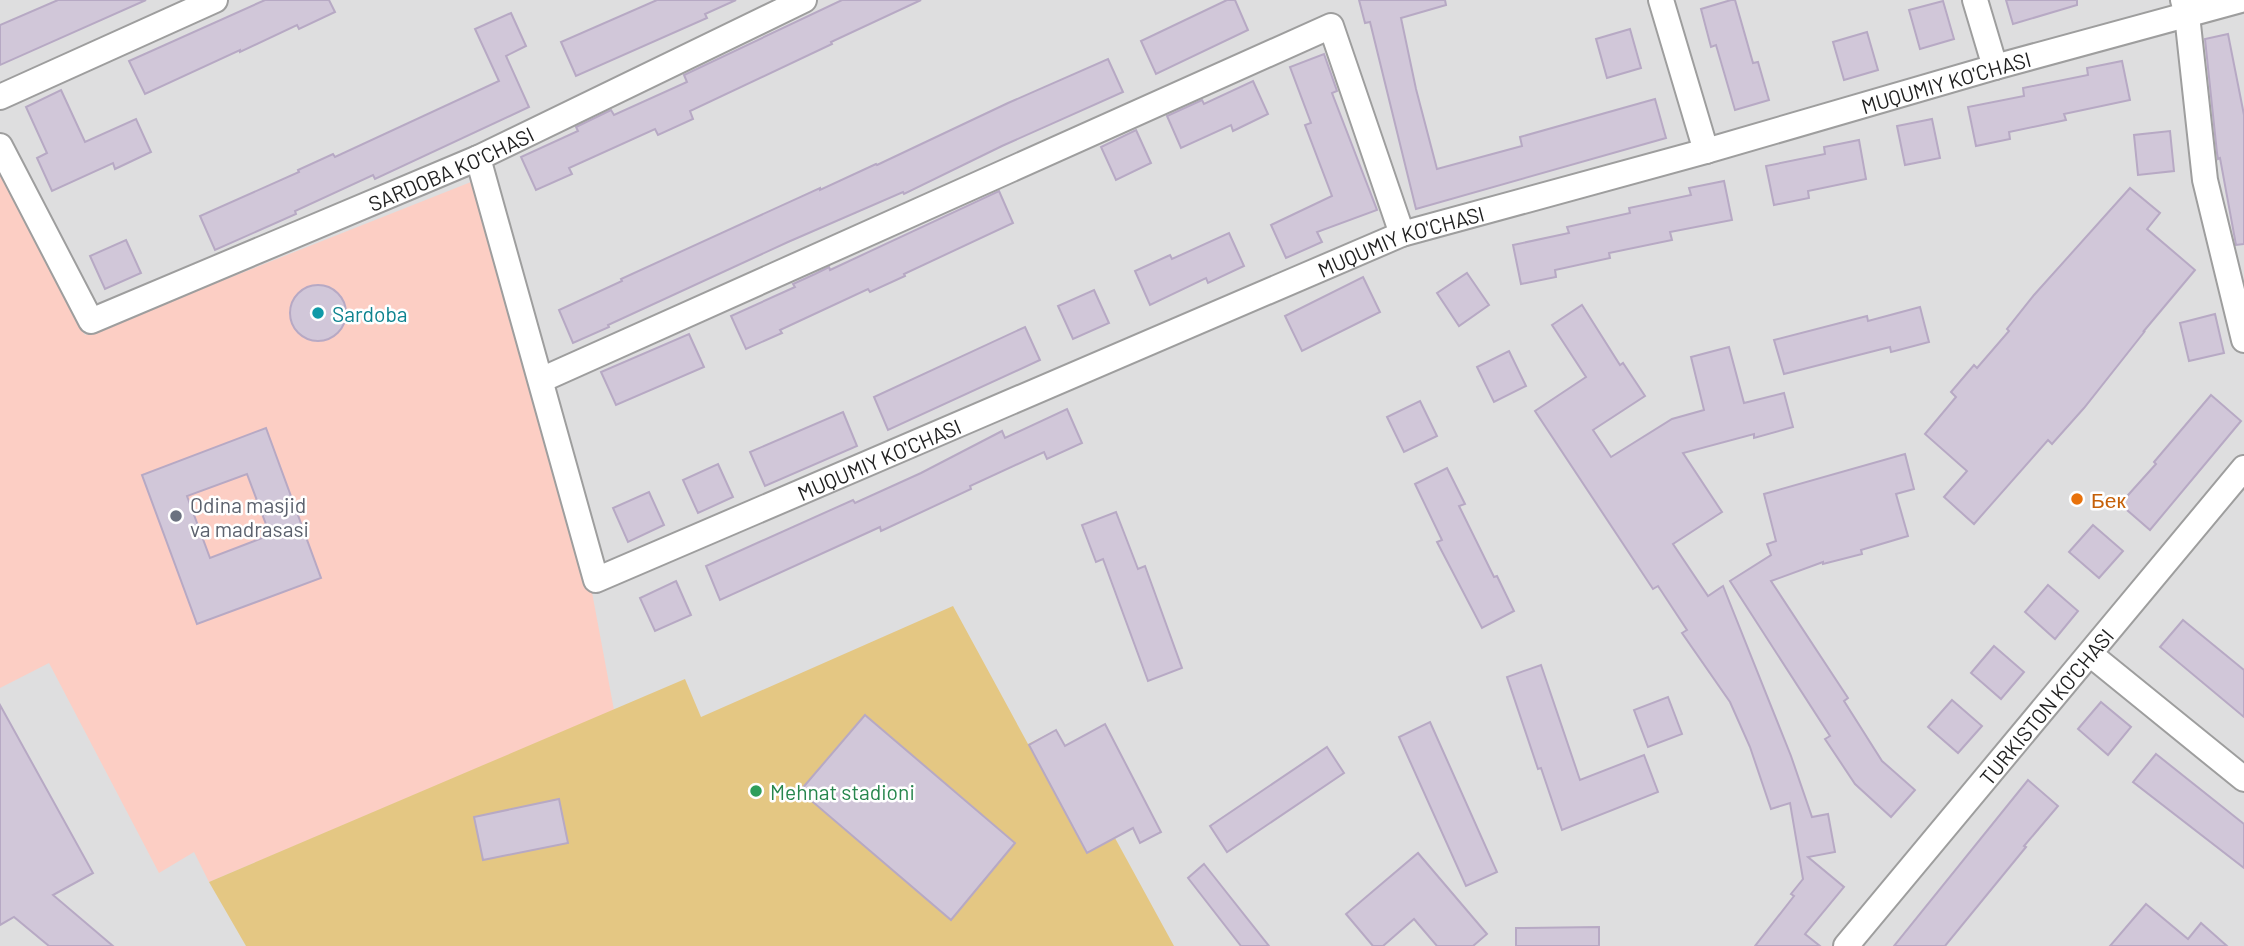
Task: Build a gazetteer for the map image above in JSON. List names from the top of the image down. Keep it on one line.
{"streets":{"street":["MUQUMIY KO'CHASI","SARDOBA KO'CHASI","TURKISTON KO'CHASI"]},"places":["Sardoba","Бек","Odina masjid va madrasasi","Mehnat stadioni"]}
